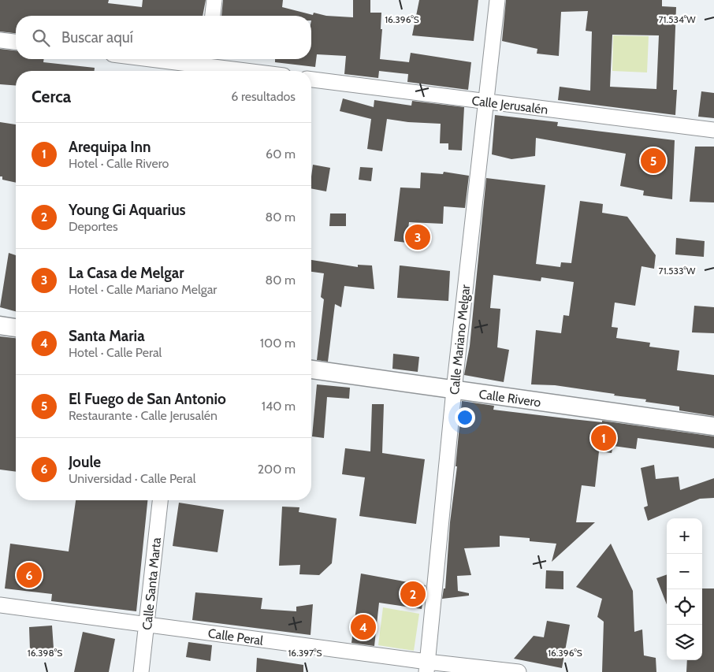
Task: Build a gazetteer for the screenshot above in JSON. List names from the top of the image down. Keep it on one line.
{"streets":{"street":["Calle Jerusalén","Calle Mariano Melgar","Calle Rivero","Calle Santa Marta","Calle Peral"]},"crossings":[["Calle Jerusalén","Calle Mariano Melgar"],["Calle Mariano Melgar","Calle Rivero"],["Calle Mariano Melgar","Calle Peral"],["Calle Santa Marta","Calle Peral"]],"page":{"search":"Buscar aquí","heading":["Cerca","6 resultados"],"list":[{"mark":"1","name":"Arequipa Inn","note":"Hotel · Calle Rivero","value":"60 m"},{"mark":"2","name":"Young Gi Aquarius","note":"Deportes","value":"80 m"},{"mark":"3","name":"La Casa de Melgar","note":"Hotel · Calle Mariano Melgar","value":"80 m"},{"mark":"4","name":"Santa Maria","note":"Hotel · Calle Peral","value":"100 m"},{"mark":"5","name":"El Fuego de San Antonio","note":"Restaurante · Calle Jerusalén","value":"140 m"},{"mark":"6","name":"Joule","note":"Universidad · Calle Peral","value":"200 m"}],"pins":["5","3","1","6","2","4"],"map_buttons":["+","−"]},"coordinates":["16.396°S","71.534°W","71.533°W","16.398°S","16.397°S"]}
